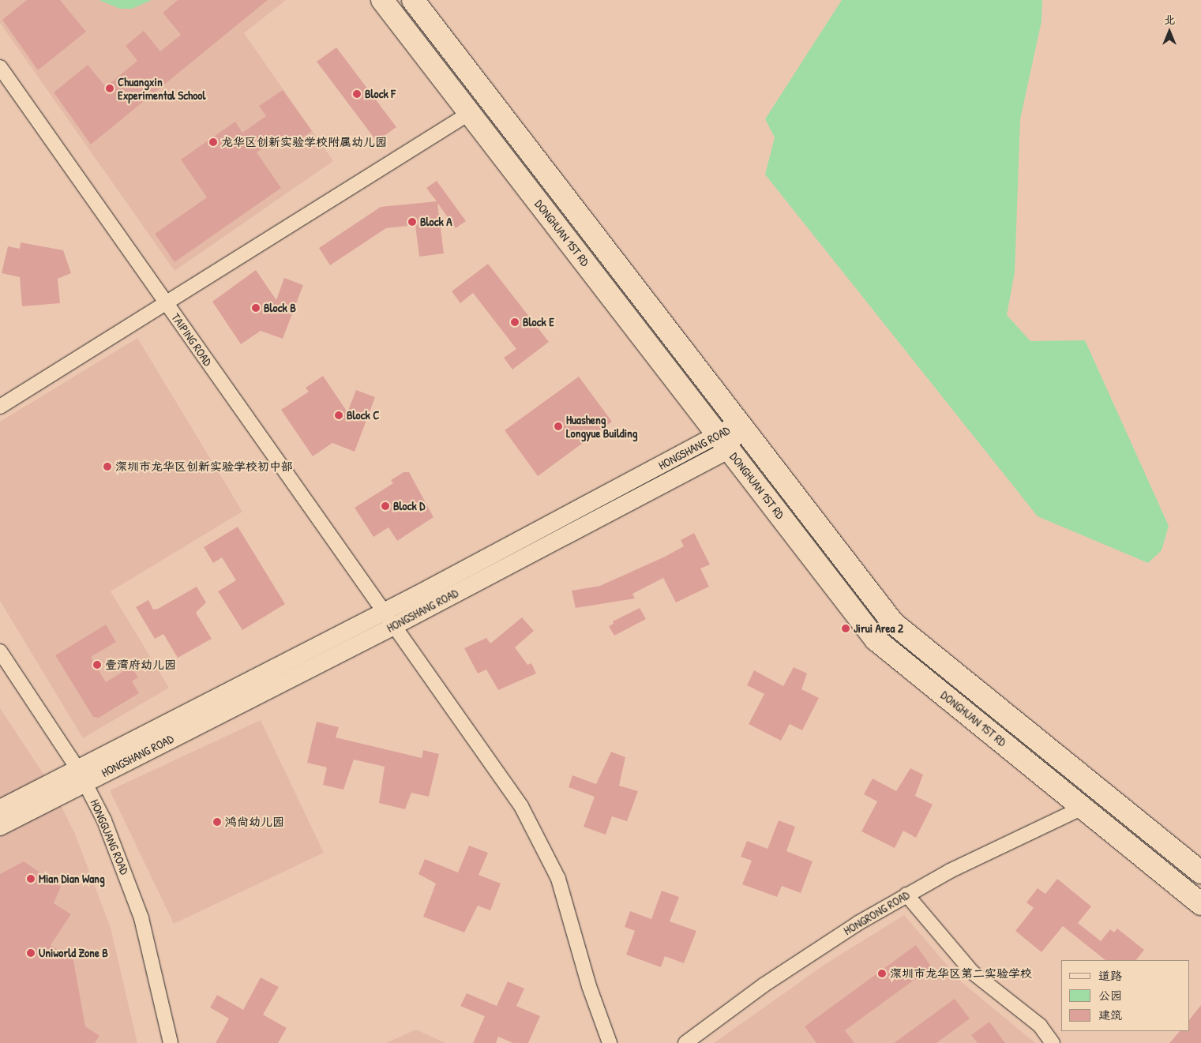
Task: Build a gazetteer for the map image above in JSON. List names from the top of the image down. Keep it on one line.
{"streets":{"main road":["DONGHUAN 1ST RD"],"street":["TAIPING ROAD","HONGSHANG ROAD","HONGGUANG ROAD","HONGRONG ROAD"]},"crossings":[["DONGHUAN 1ST RD","HONGSHANG ROAD"],["DONGHUAN 1ST RD","HONGRONG ROAD"],["TAIPING ROAD","HONGSHANG ROAD"],["HONGSHANG ROAD","HONGGUANG ROAD"]],"places":["Chuangxin Experimental School","Block F","龙华区创新实验学校附属幼儿园","Block A","Block B","Block E","Block C","Huasheng Longyue Building","深圳市龙华区创新实验学校初中部","Block D","Jirui Area 2","壹湾府幼儿园","鸿尚幼儿园","Mian Dian Wang","Uniworld Zone B","深圳市龙华区第二实验学校"],"legend":["道路","公园","建筑"],"north":"top"}
